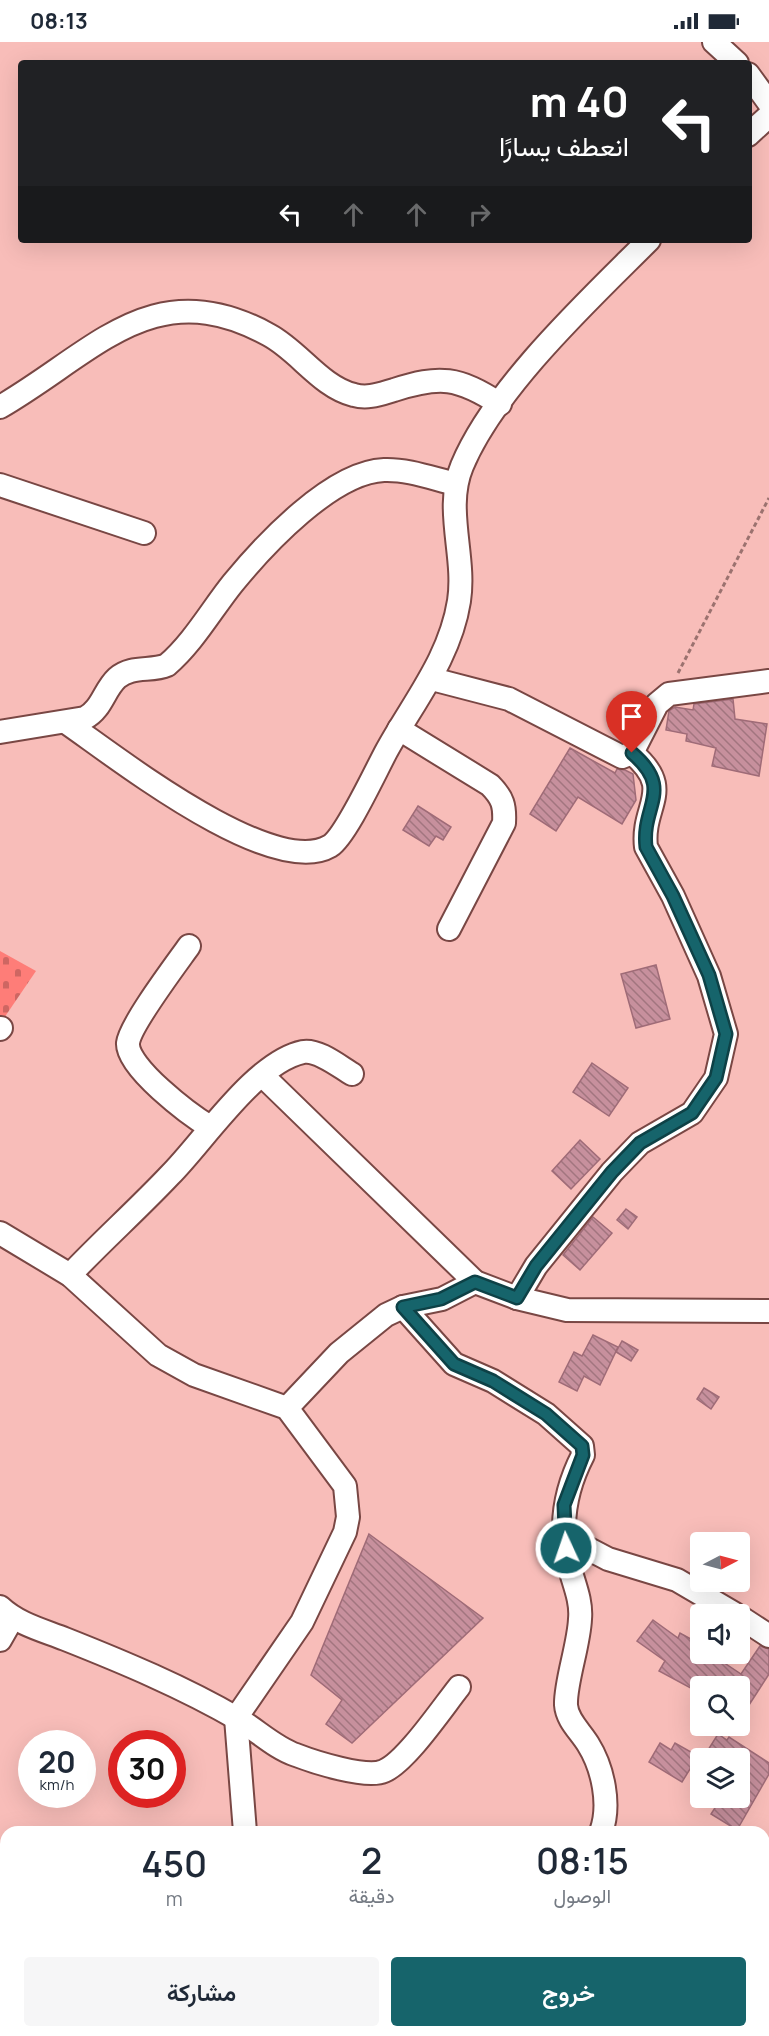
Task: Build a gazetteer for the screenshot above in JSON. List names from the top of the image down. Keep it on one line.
{"north":"right","page":{"status":"08:13","turn":["40 m","انعطف يسارًا"],"speed":"20 km/h","limit":"30","eta":["08:15","الوصول","2","دقيقة","450","m"],"buttons":["خروج","مشاركة"]}}
